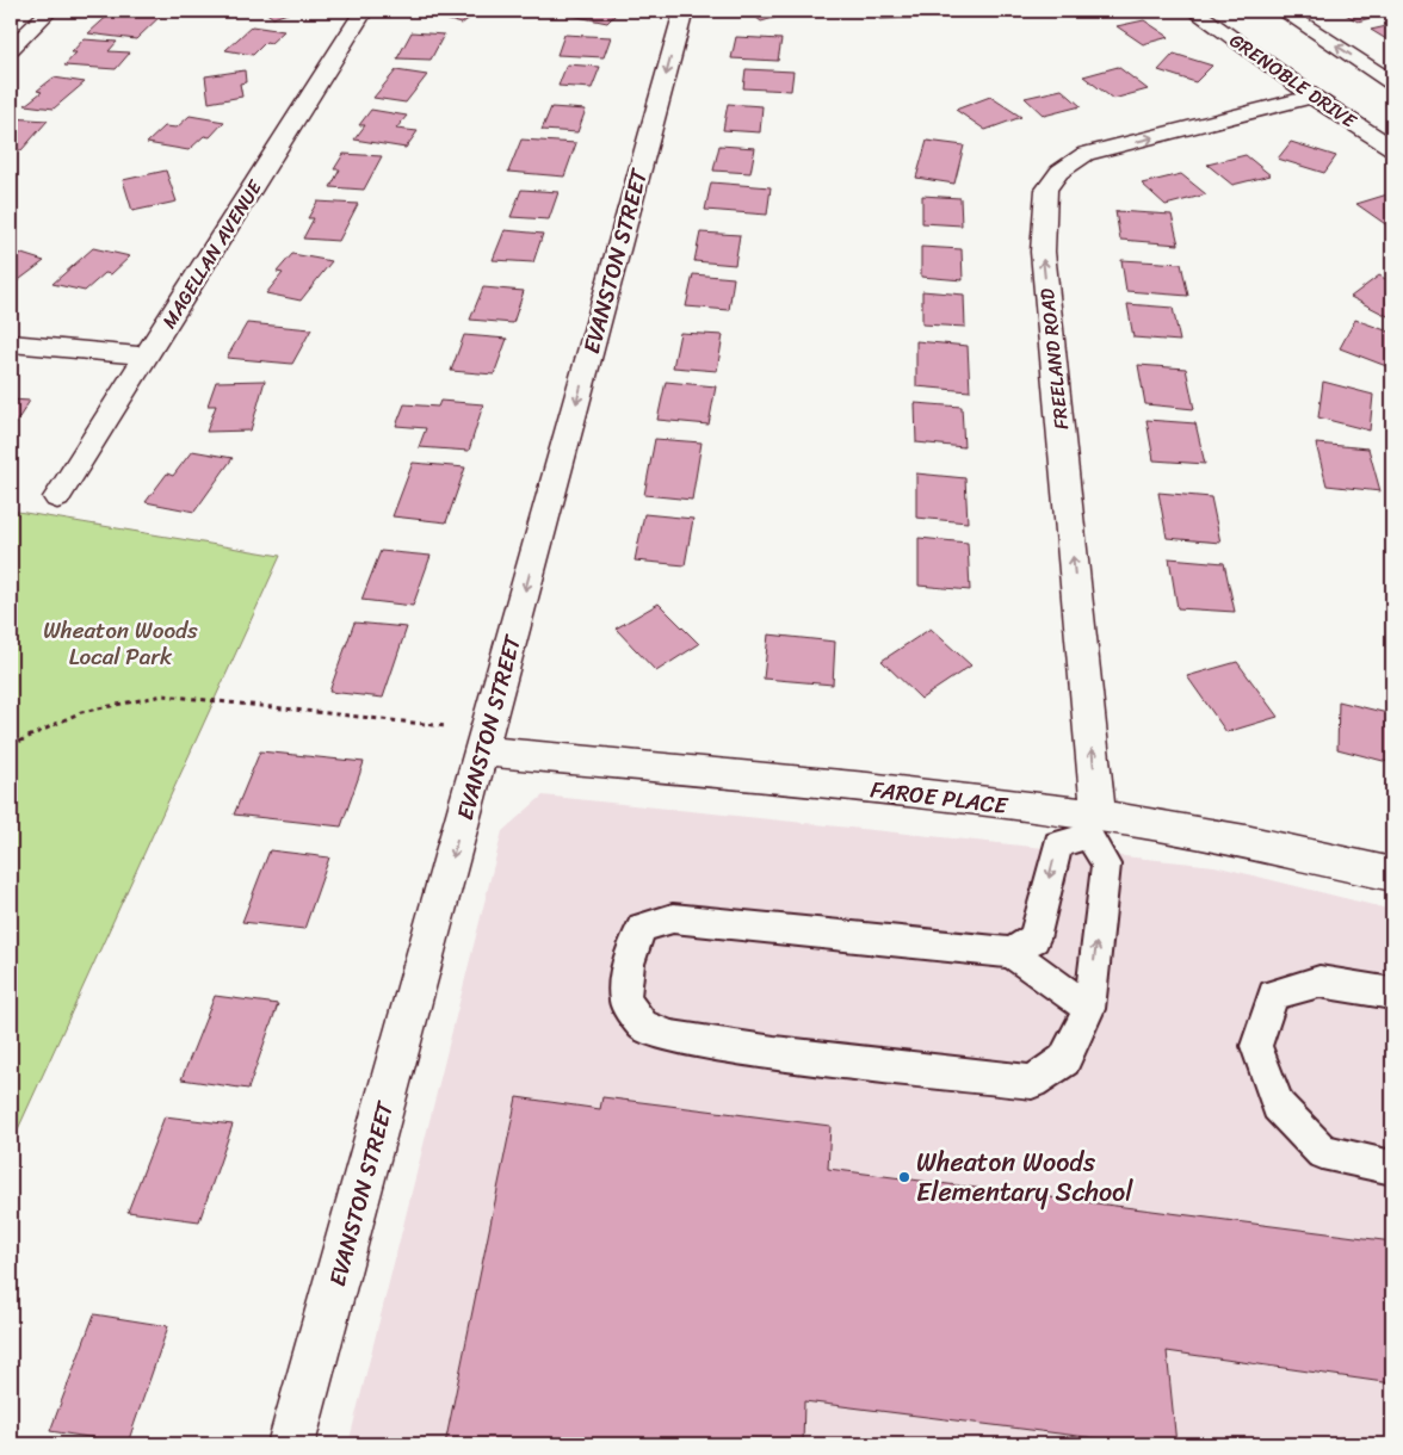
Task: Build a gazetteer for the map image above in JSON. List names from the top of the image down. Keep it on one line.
{"streets":{"street":["GRENOBLE DRIVE","MAGELLAN AVENUE","EVANSTON STREET","FREELAND ROAD","FAROE PLACE"]},"crossings":[["GRENOBLE DRIVE","FREELAND ROAD"],["EVANSTON STREET","FAROE PLACE"],["FREELAND ROAD","FAROE PLACE"]],"one_way":["EVANSTON STREET","FREELAND ROAD"],"parks":["Wheaton Woods Local Park"],"places":["Wheaton Woods Elementary School"]}
